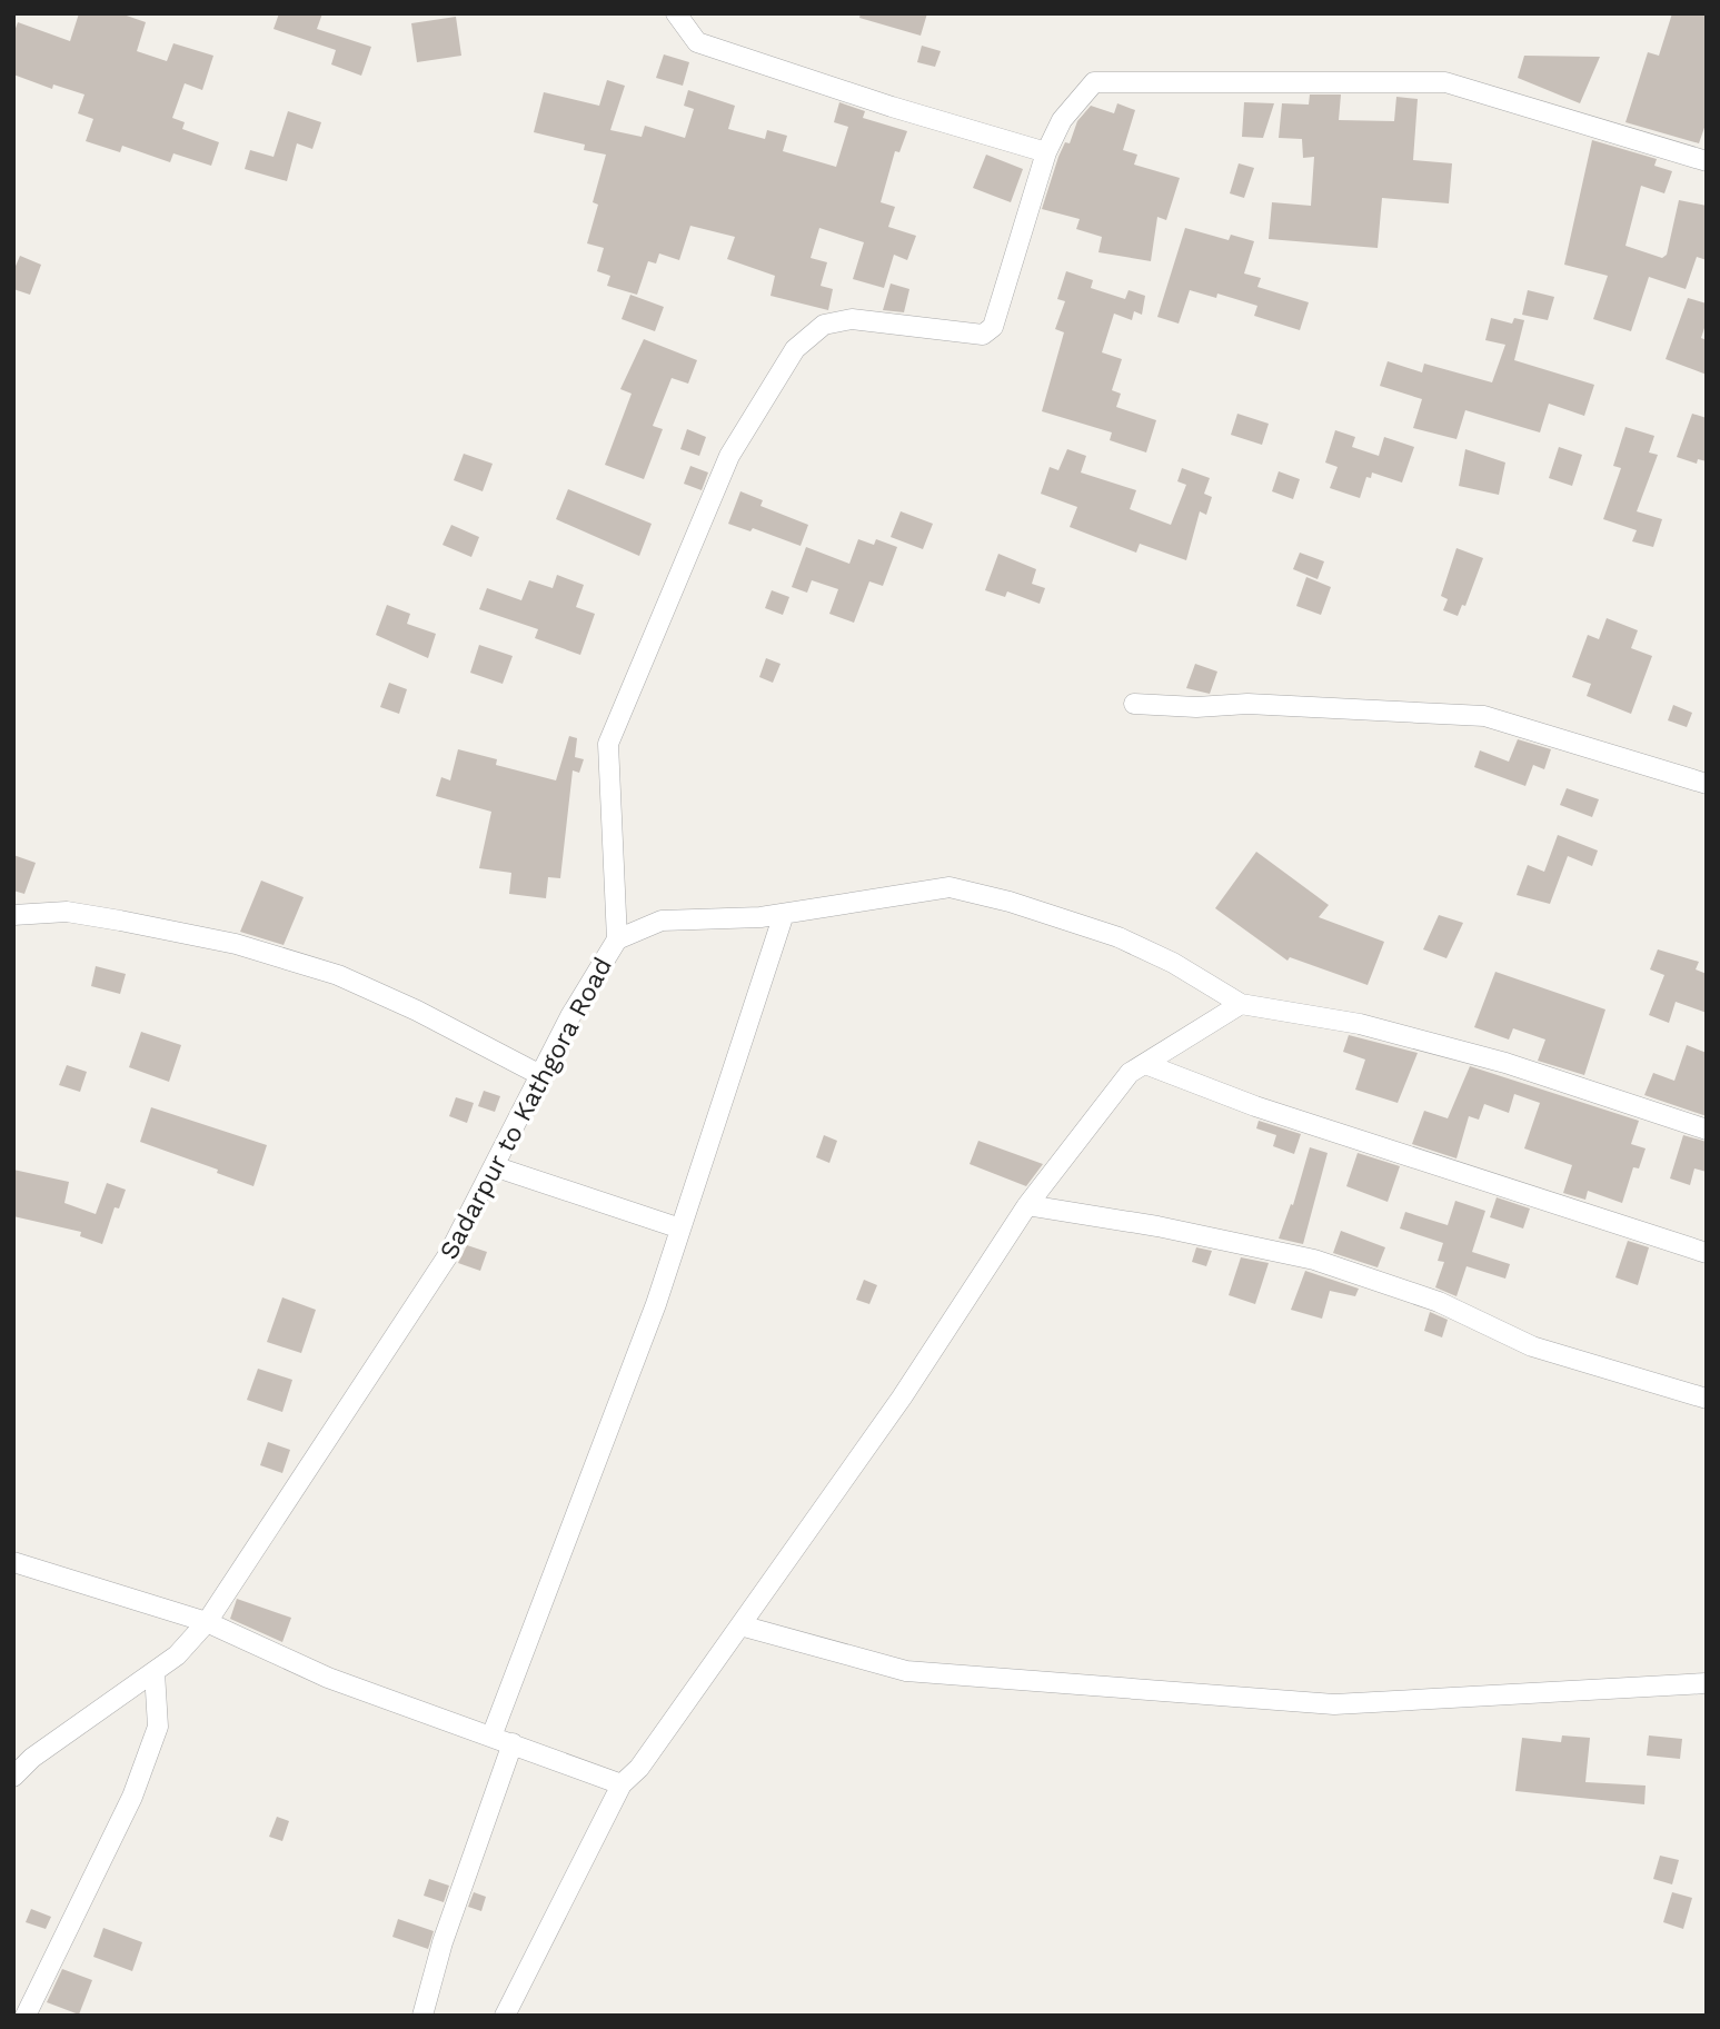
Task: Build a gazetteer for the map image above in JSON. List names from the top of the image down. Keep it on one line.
{"streets":{"street":["Sadarpur to Kathgora Road"]}}
